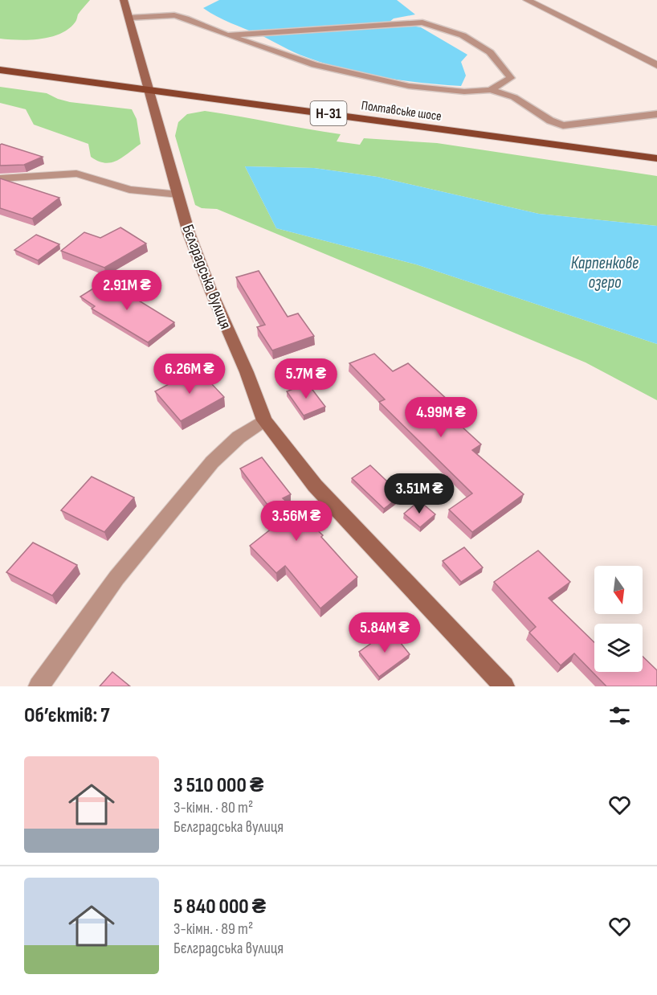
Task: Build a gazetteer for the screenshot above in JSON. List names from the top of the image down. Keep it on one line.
{"streets":{"main road":["Полтавське шосе","Н-31"],"street":["Бєлградська вулиця"]},"crossings":[["Полтавське шосе","Бєлградська вулиця"]],"water":["Карпенкове озеро"],"north":"bottom","page":{"price":["2.91M ₴","6.26M ₴","5.7M ₴","4.99M ₴","3.51M ₴","3.56M ₴","5.84M ₴"],"heading":"Об’єктів: 7","list":[{"name":"3 510 000 ₴","note":"3-кімн. · 80 m² · Бєлградська вулиця"},{"name":"5 840 000 ₴","note":"3-кімн. · 89 m² · Бєлградська вулиця"}]}}
